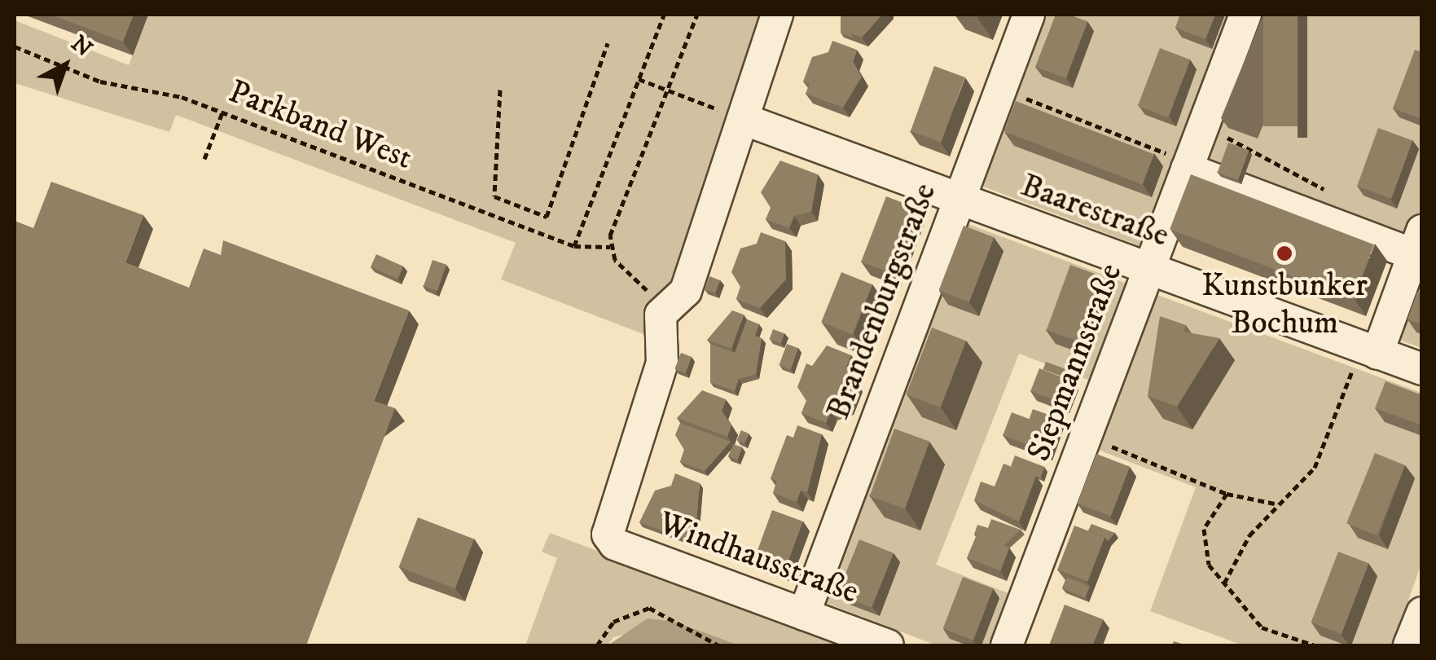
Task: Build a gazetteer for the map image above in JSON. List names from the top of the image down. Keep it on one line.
{"streets":{"street":["Baarestraße","Brandenburgstraße","Siepmannstraße","Windhausstraße"],"path":["Parkband West"]},"crossings":[["Baarestraße","Brandenburgstraße"],["Baarestraße","Siepmannstraße"],["Brandenburgstraße","Windhausstraße"]],"places":["Kunstbunker Bochum"],"north":"top right"}
